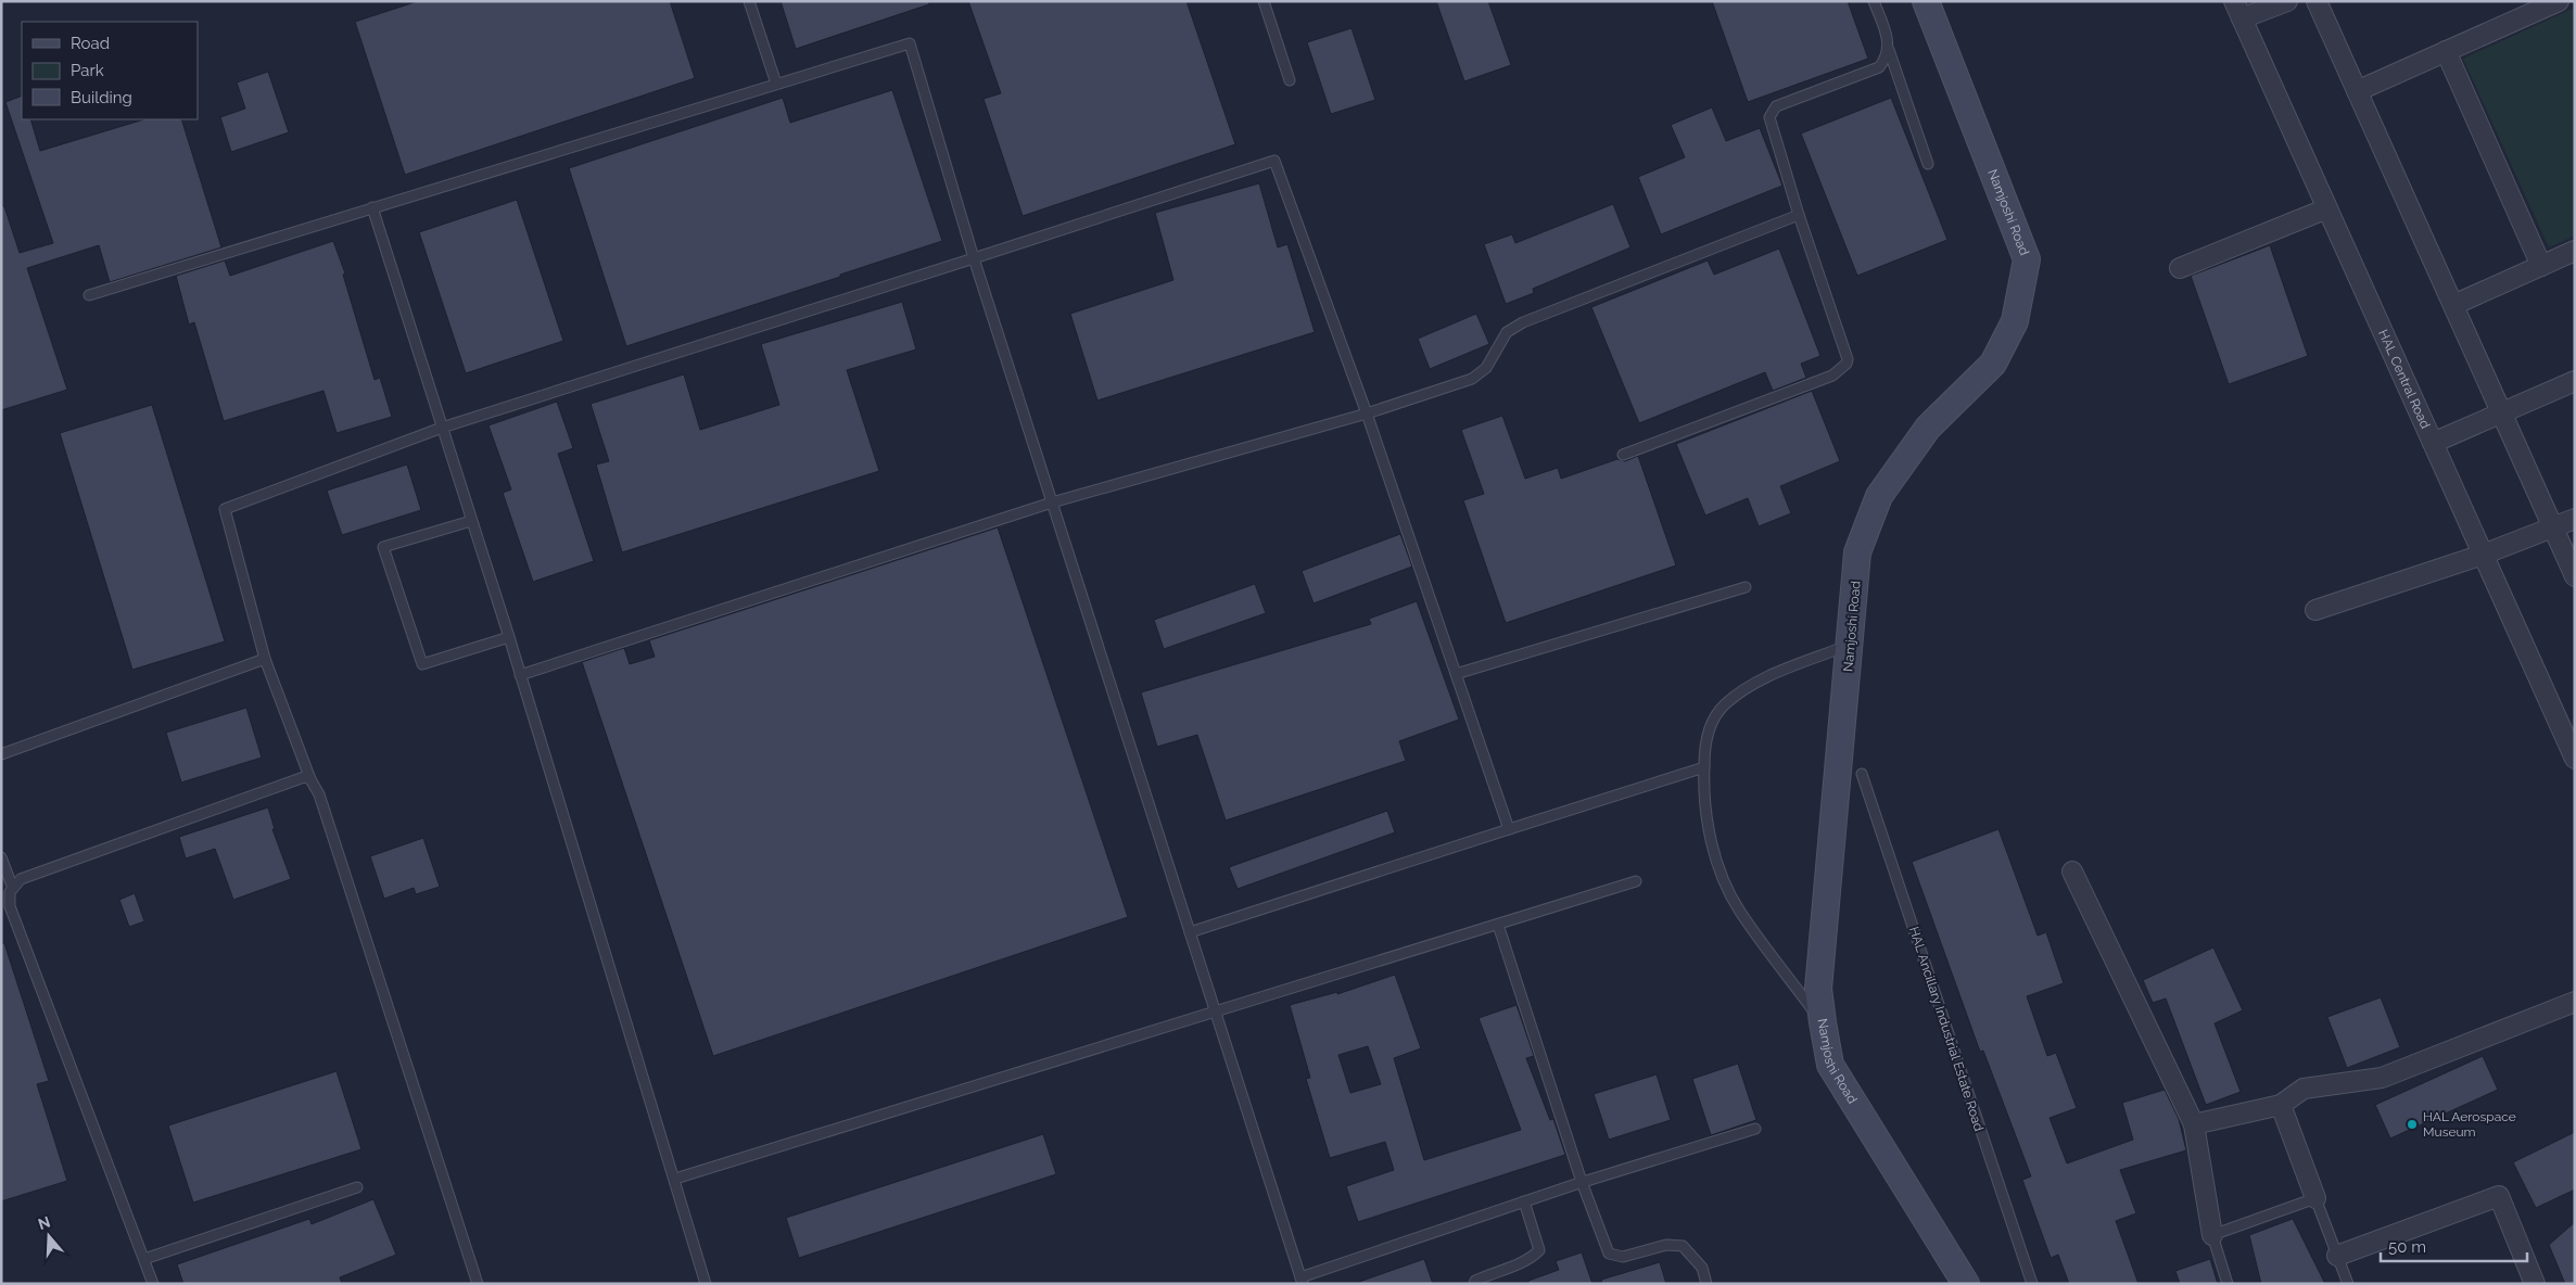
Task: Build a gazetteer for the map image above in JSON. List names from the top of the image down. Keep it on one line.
{"streets":{"main road":["Namjoshi Road"],"street":["HAL Central Road"],"lane":["HAL Ancillary Industrial Estate Road"]},"places":["HAL Aerospace Museum"],"legend":["Road","Park","Building"],"scale_bar":"50 m","north":"top"}
